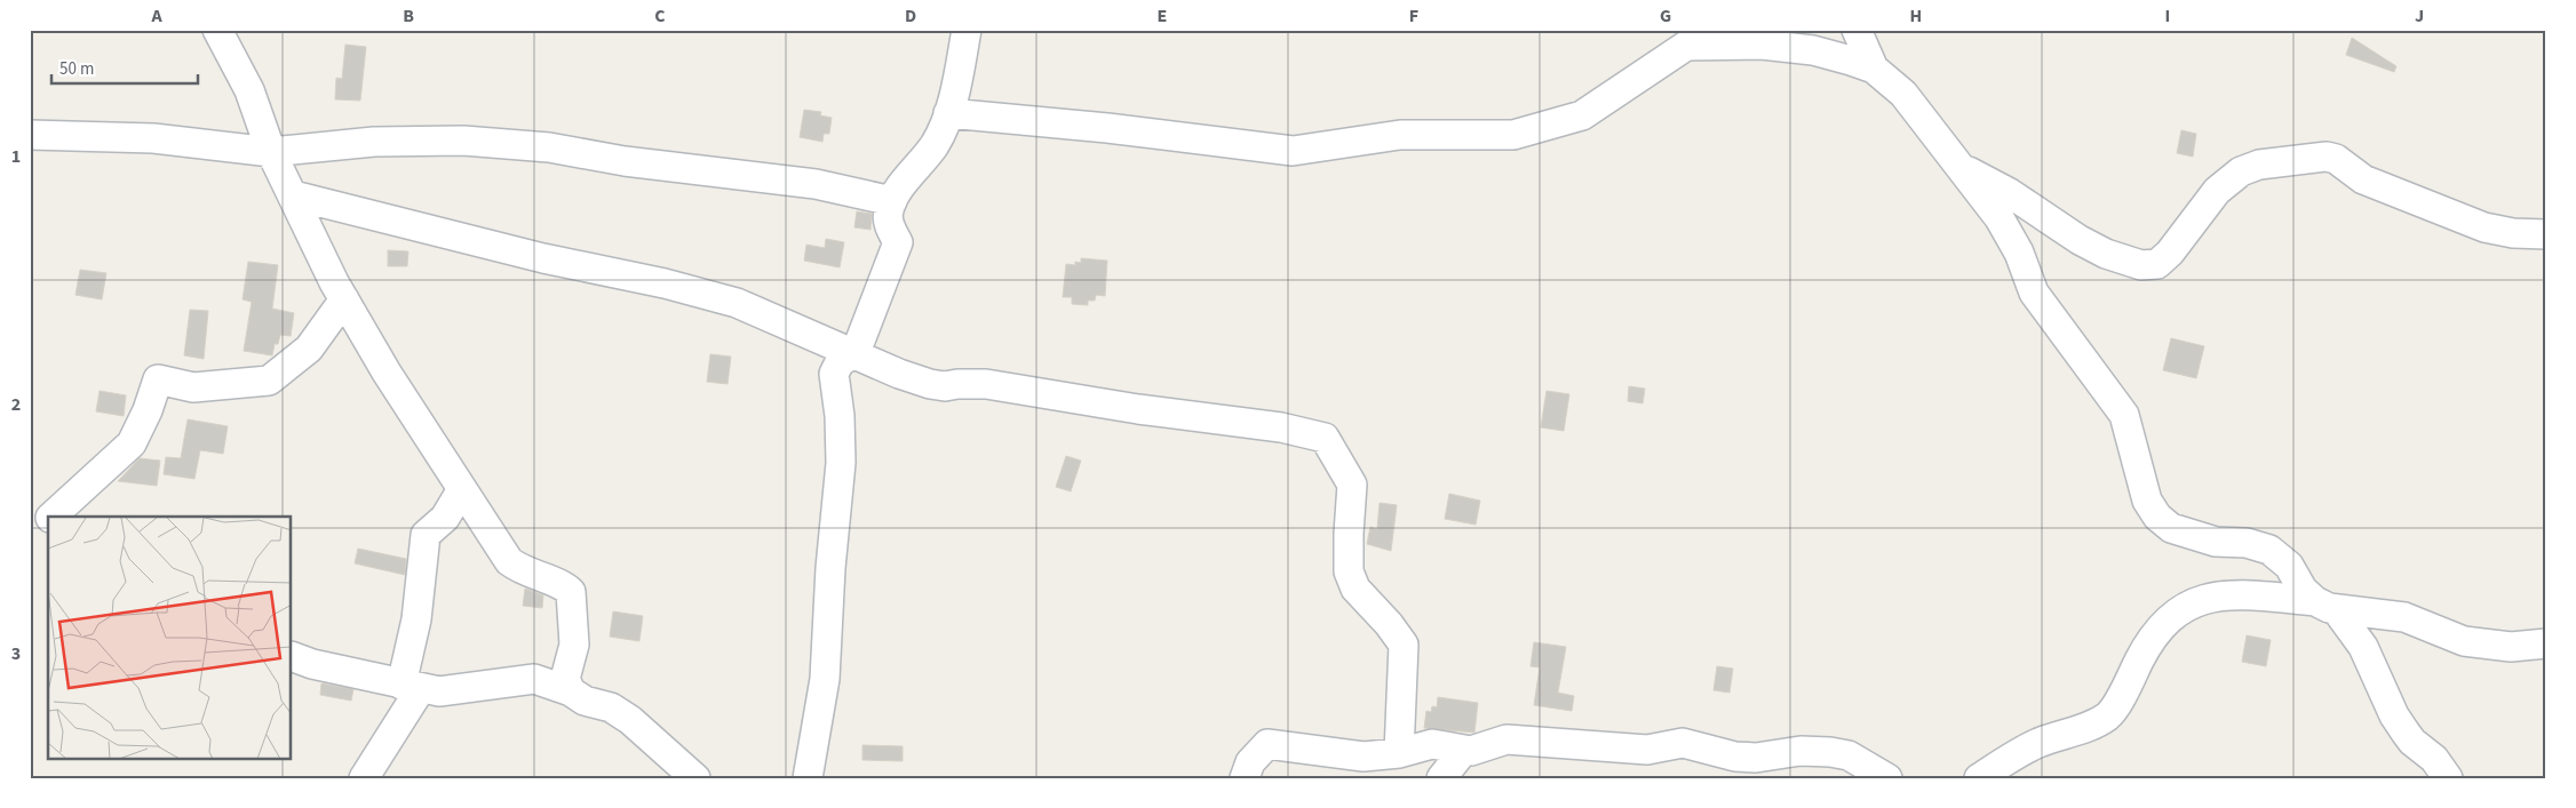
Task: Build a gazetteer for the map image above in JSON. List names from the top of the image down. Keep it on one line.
{"scale_bar":"50 m","grid":{"columns":["A","B","C","D","E","F","G","H","I","J"],"rows":["1","2","3"]}}
